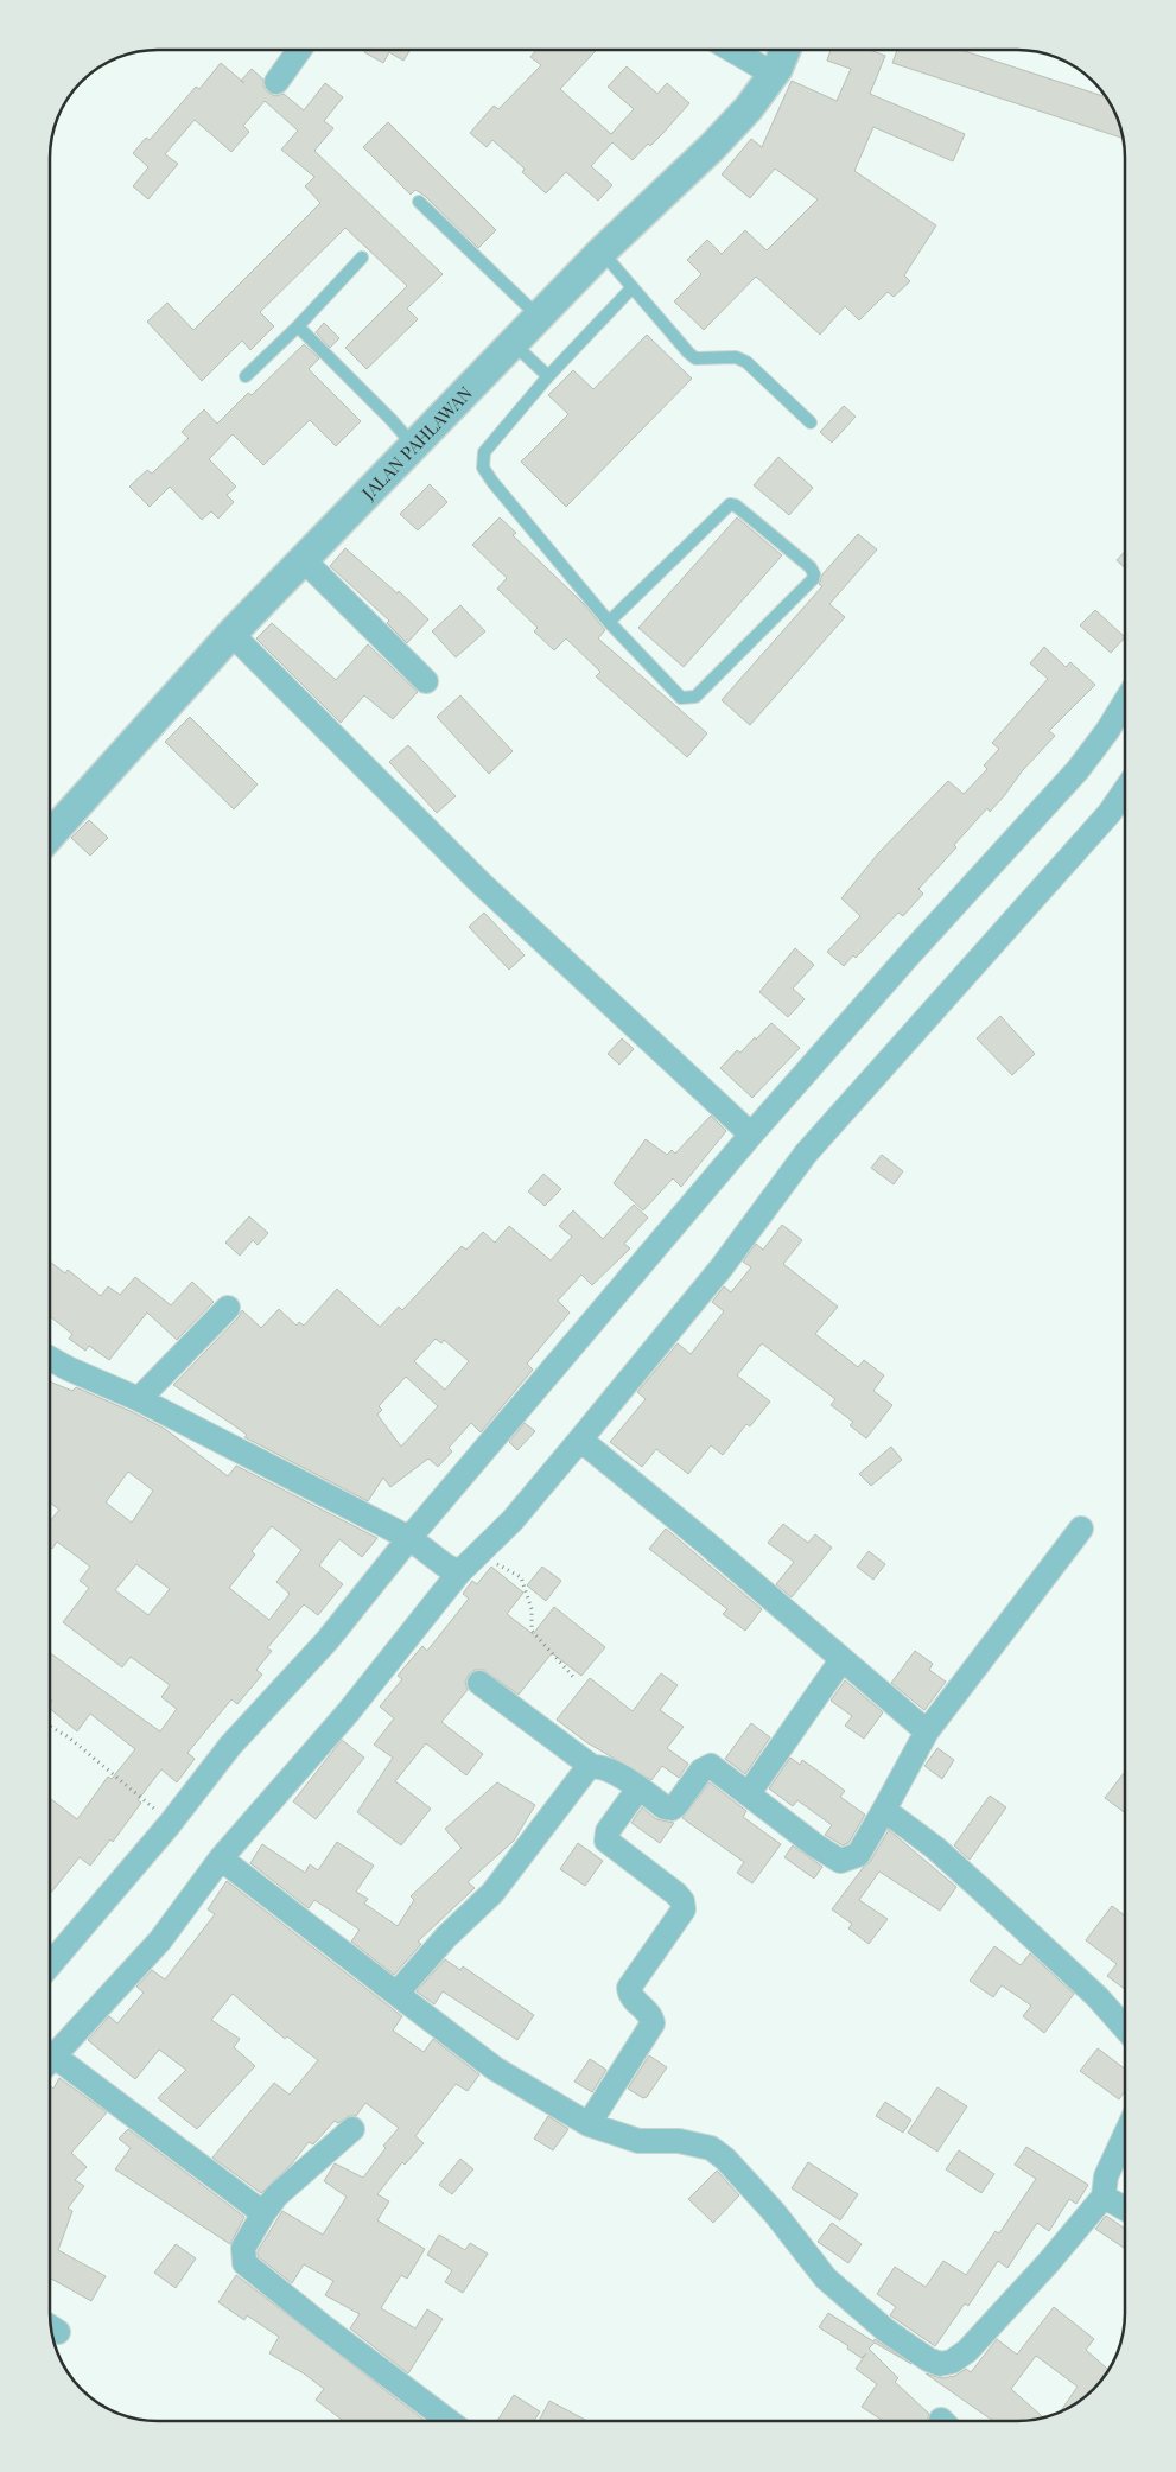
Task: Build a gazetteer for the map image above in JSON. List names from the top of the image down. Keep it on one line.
{"streets":{"street":["JALAN PAHLAWAN"]}}
